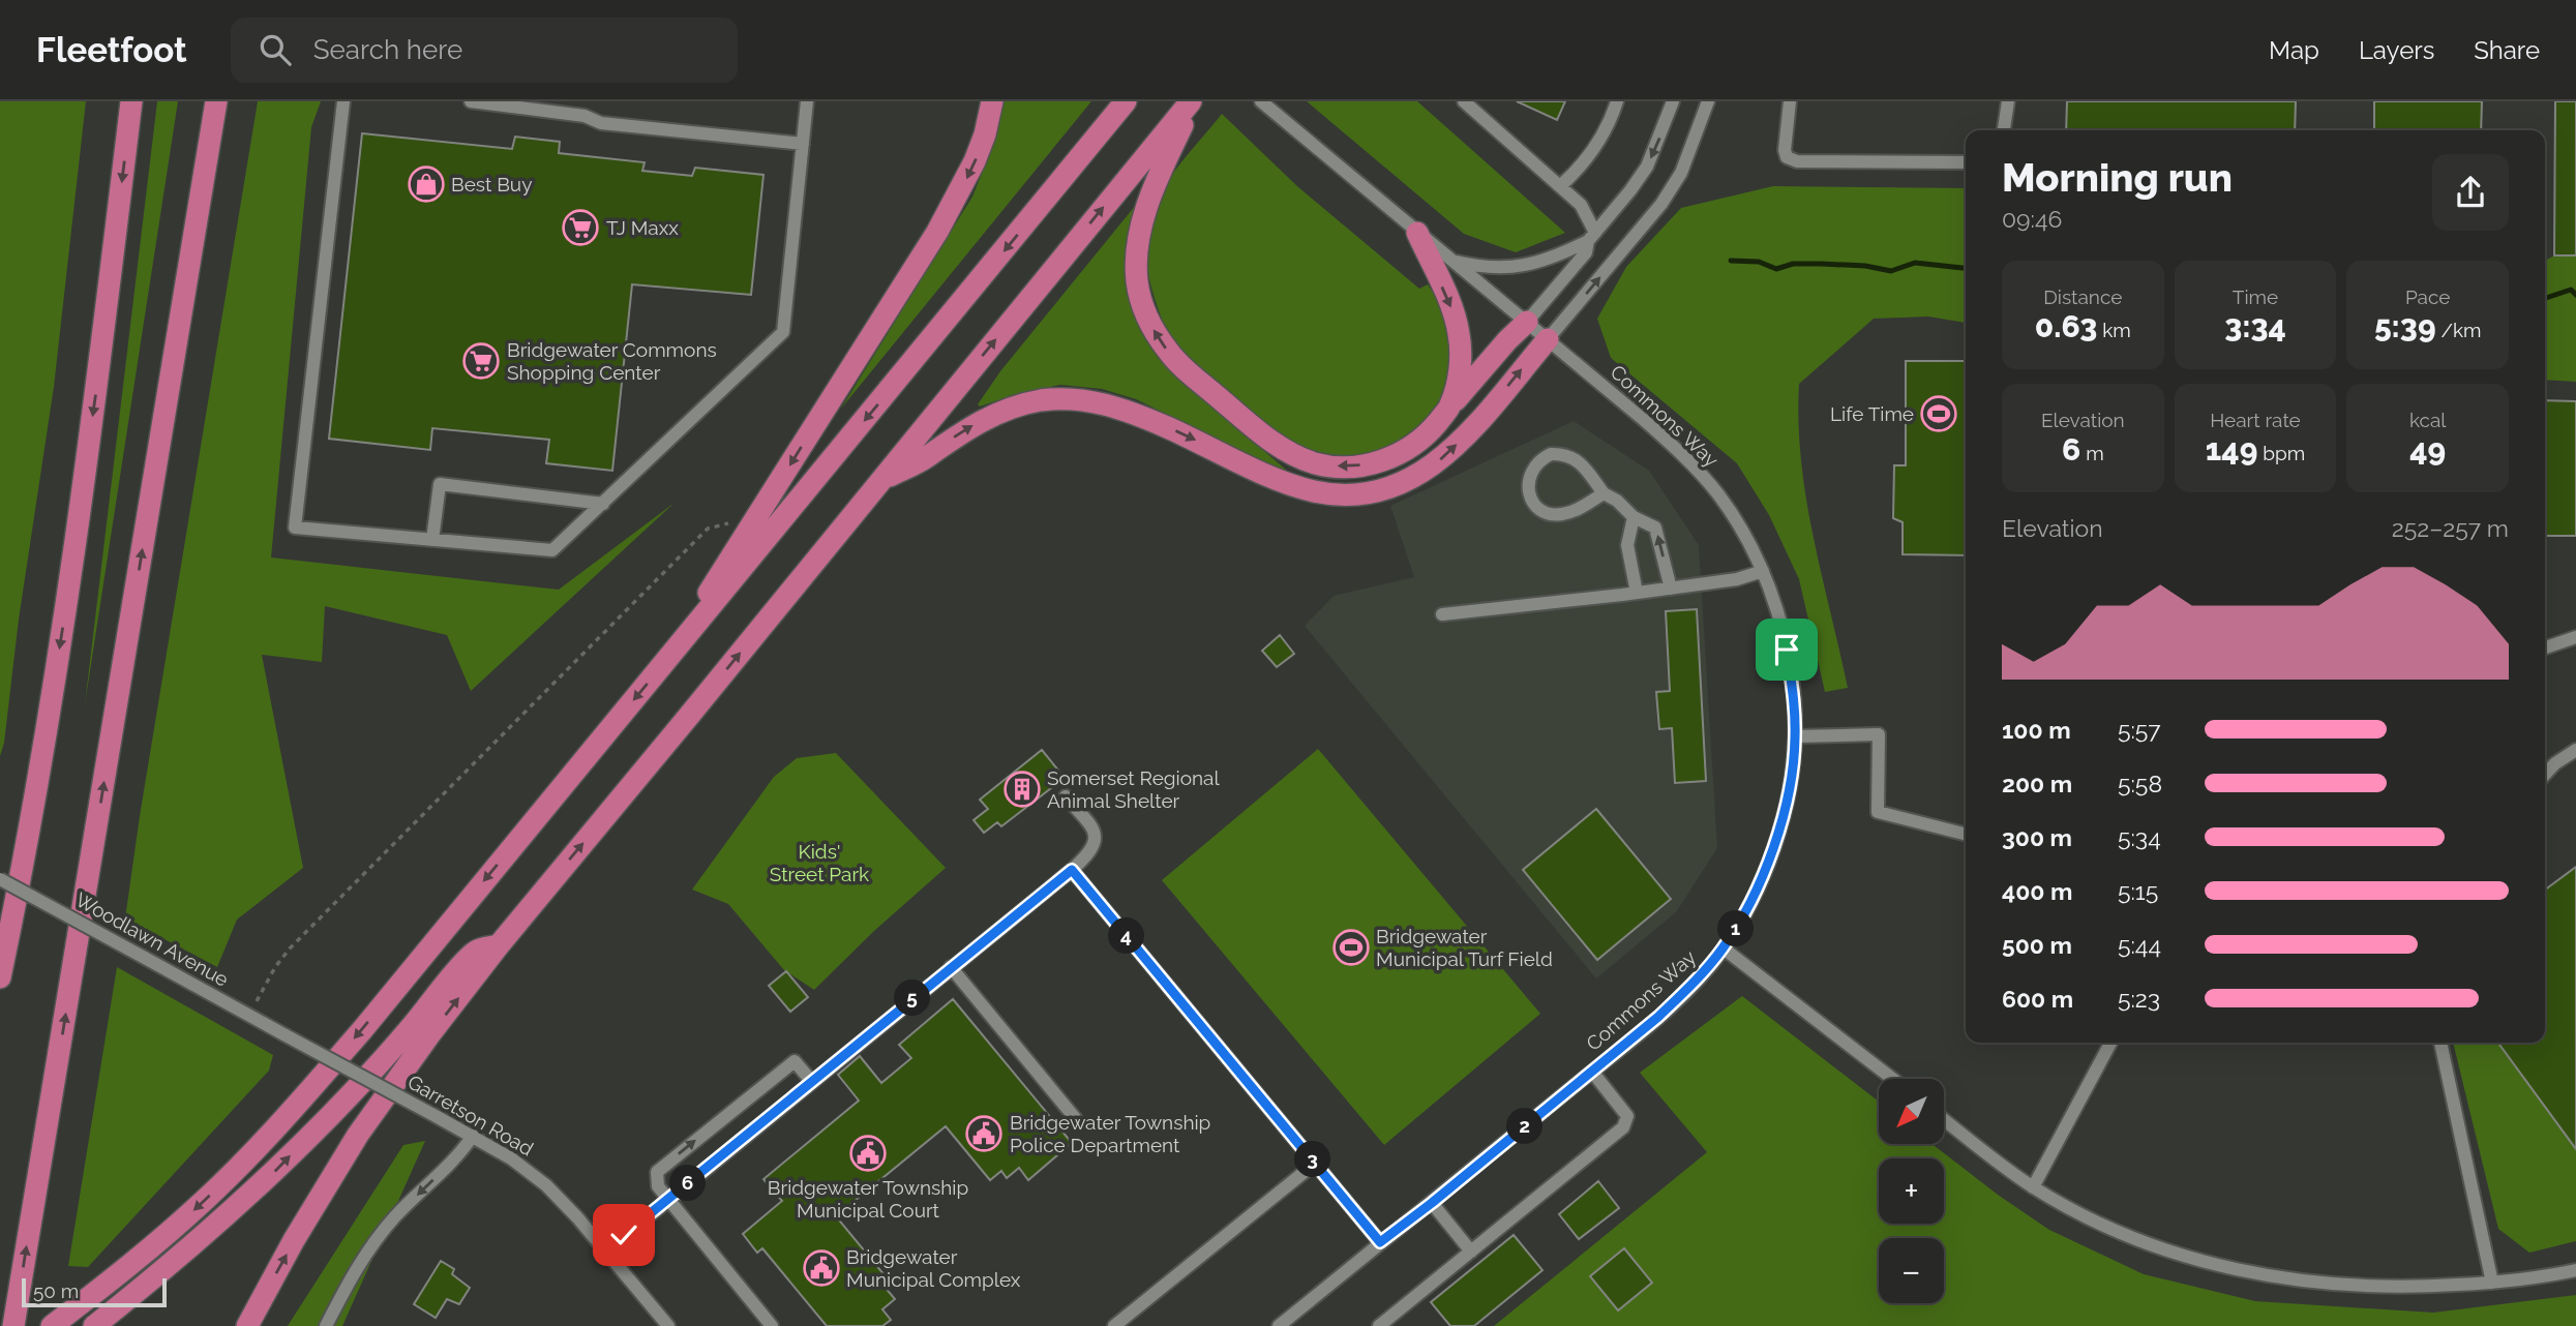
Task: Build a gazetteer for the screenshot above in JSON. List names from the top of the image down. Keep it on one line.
{"streets":{"street":["Commons Way","Woodlawn Avenue","Garretson Road"]},"crossings":[["Woodlawn Avenue","Garretson Road"]],"parks":["Kids' Street Park"],"places":{"shop":["Best Buy"],"supermarket":["TJ Maxx","Bridgewater Commons Shopping Center"],"sports":["Life Time","Bridgewater Municipal Turf Field"],"building":["Somerset Regional Animal Shelter"],"public building":["Bridgewater Township Police Department","Bridgewater Township Municipal Court","Bridgewater Municipal Complex"]},"scale_bar":"50 m","north":"bottom left","page":{"header":"Fleetfoot","search":"Search here","nav":["Map","Layers","Share"],"heading":["Morning run","09:46"],"stats":[["Distance","0.63 km"],["Time","3:34"],["Pace","5:39 /km"],["Elevation","6 m"],["Heart rate","149 bpm"],["kcal","49"]],"chart":["Elevation","252–257 m"],"list":[{"name":"100 m","note":"5:57"},{"name":"200 m","note":"5:58"},{"name":"300 m","note":"5:34"},{"name":"400 m","note":"5:15"},{"name":"500 m","note":"5:44"},{"name":"600 m","note":"5:23"}],"pins":["1","4","5","2","3","6"],"map_buttons":["+","−"],"scale":"50 m"}}
